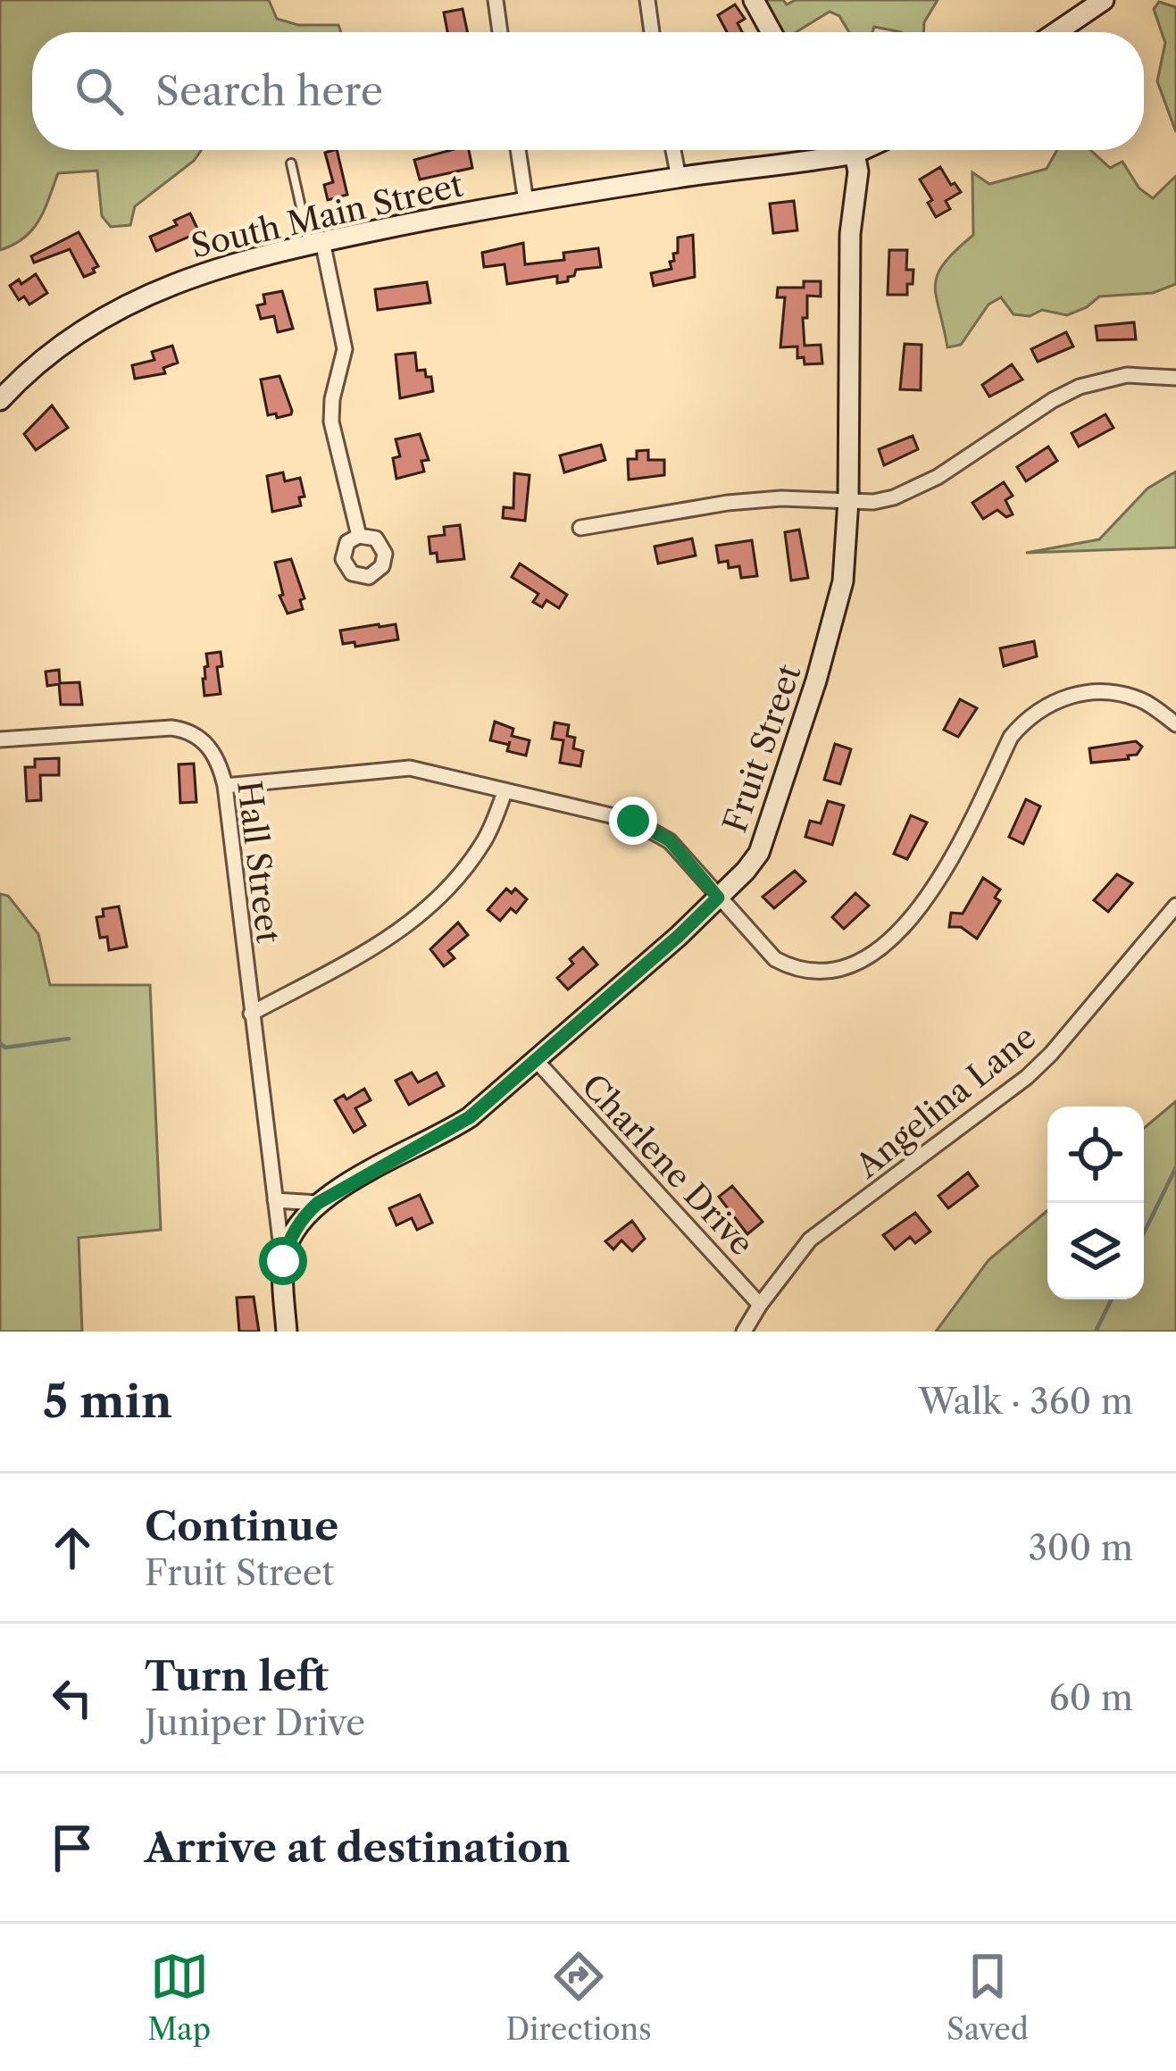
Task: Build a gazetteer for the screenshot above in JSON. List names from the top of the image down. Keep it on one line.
{"streets":{"street":["South Main Street","Fruit Street","Hall Street","Angelina Lane","Charlene Drive"]},"crossings":[["South Main Street","Fruit Street"],["Fruit Street","Hall Street"],["Fruit Street","Charlene Drive"],["Angelina Lane","Charlene Drive"]],"page":{"search":"Search here","heading":["5 min","Walk · 360 m"],"list":[["Continue","Fruit Street","300 m"],["Turn left","Juniper Drive","60 m"],"Arrive at destination"],"nav":["Map","Directions","Saved"]}}
